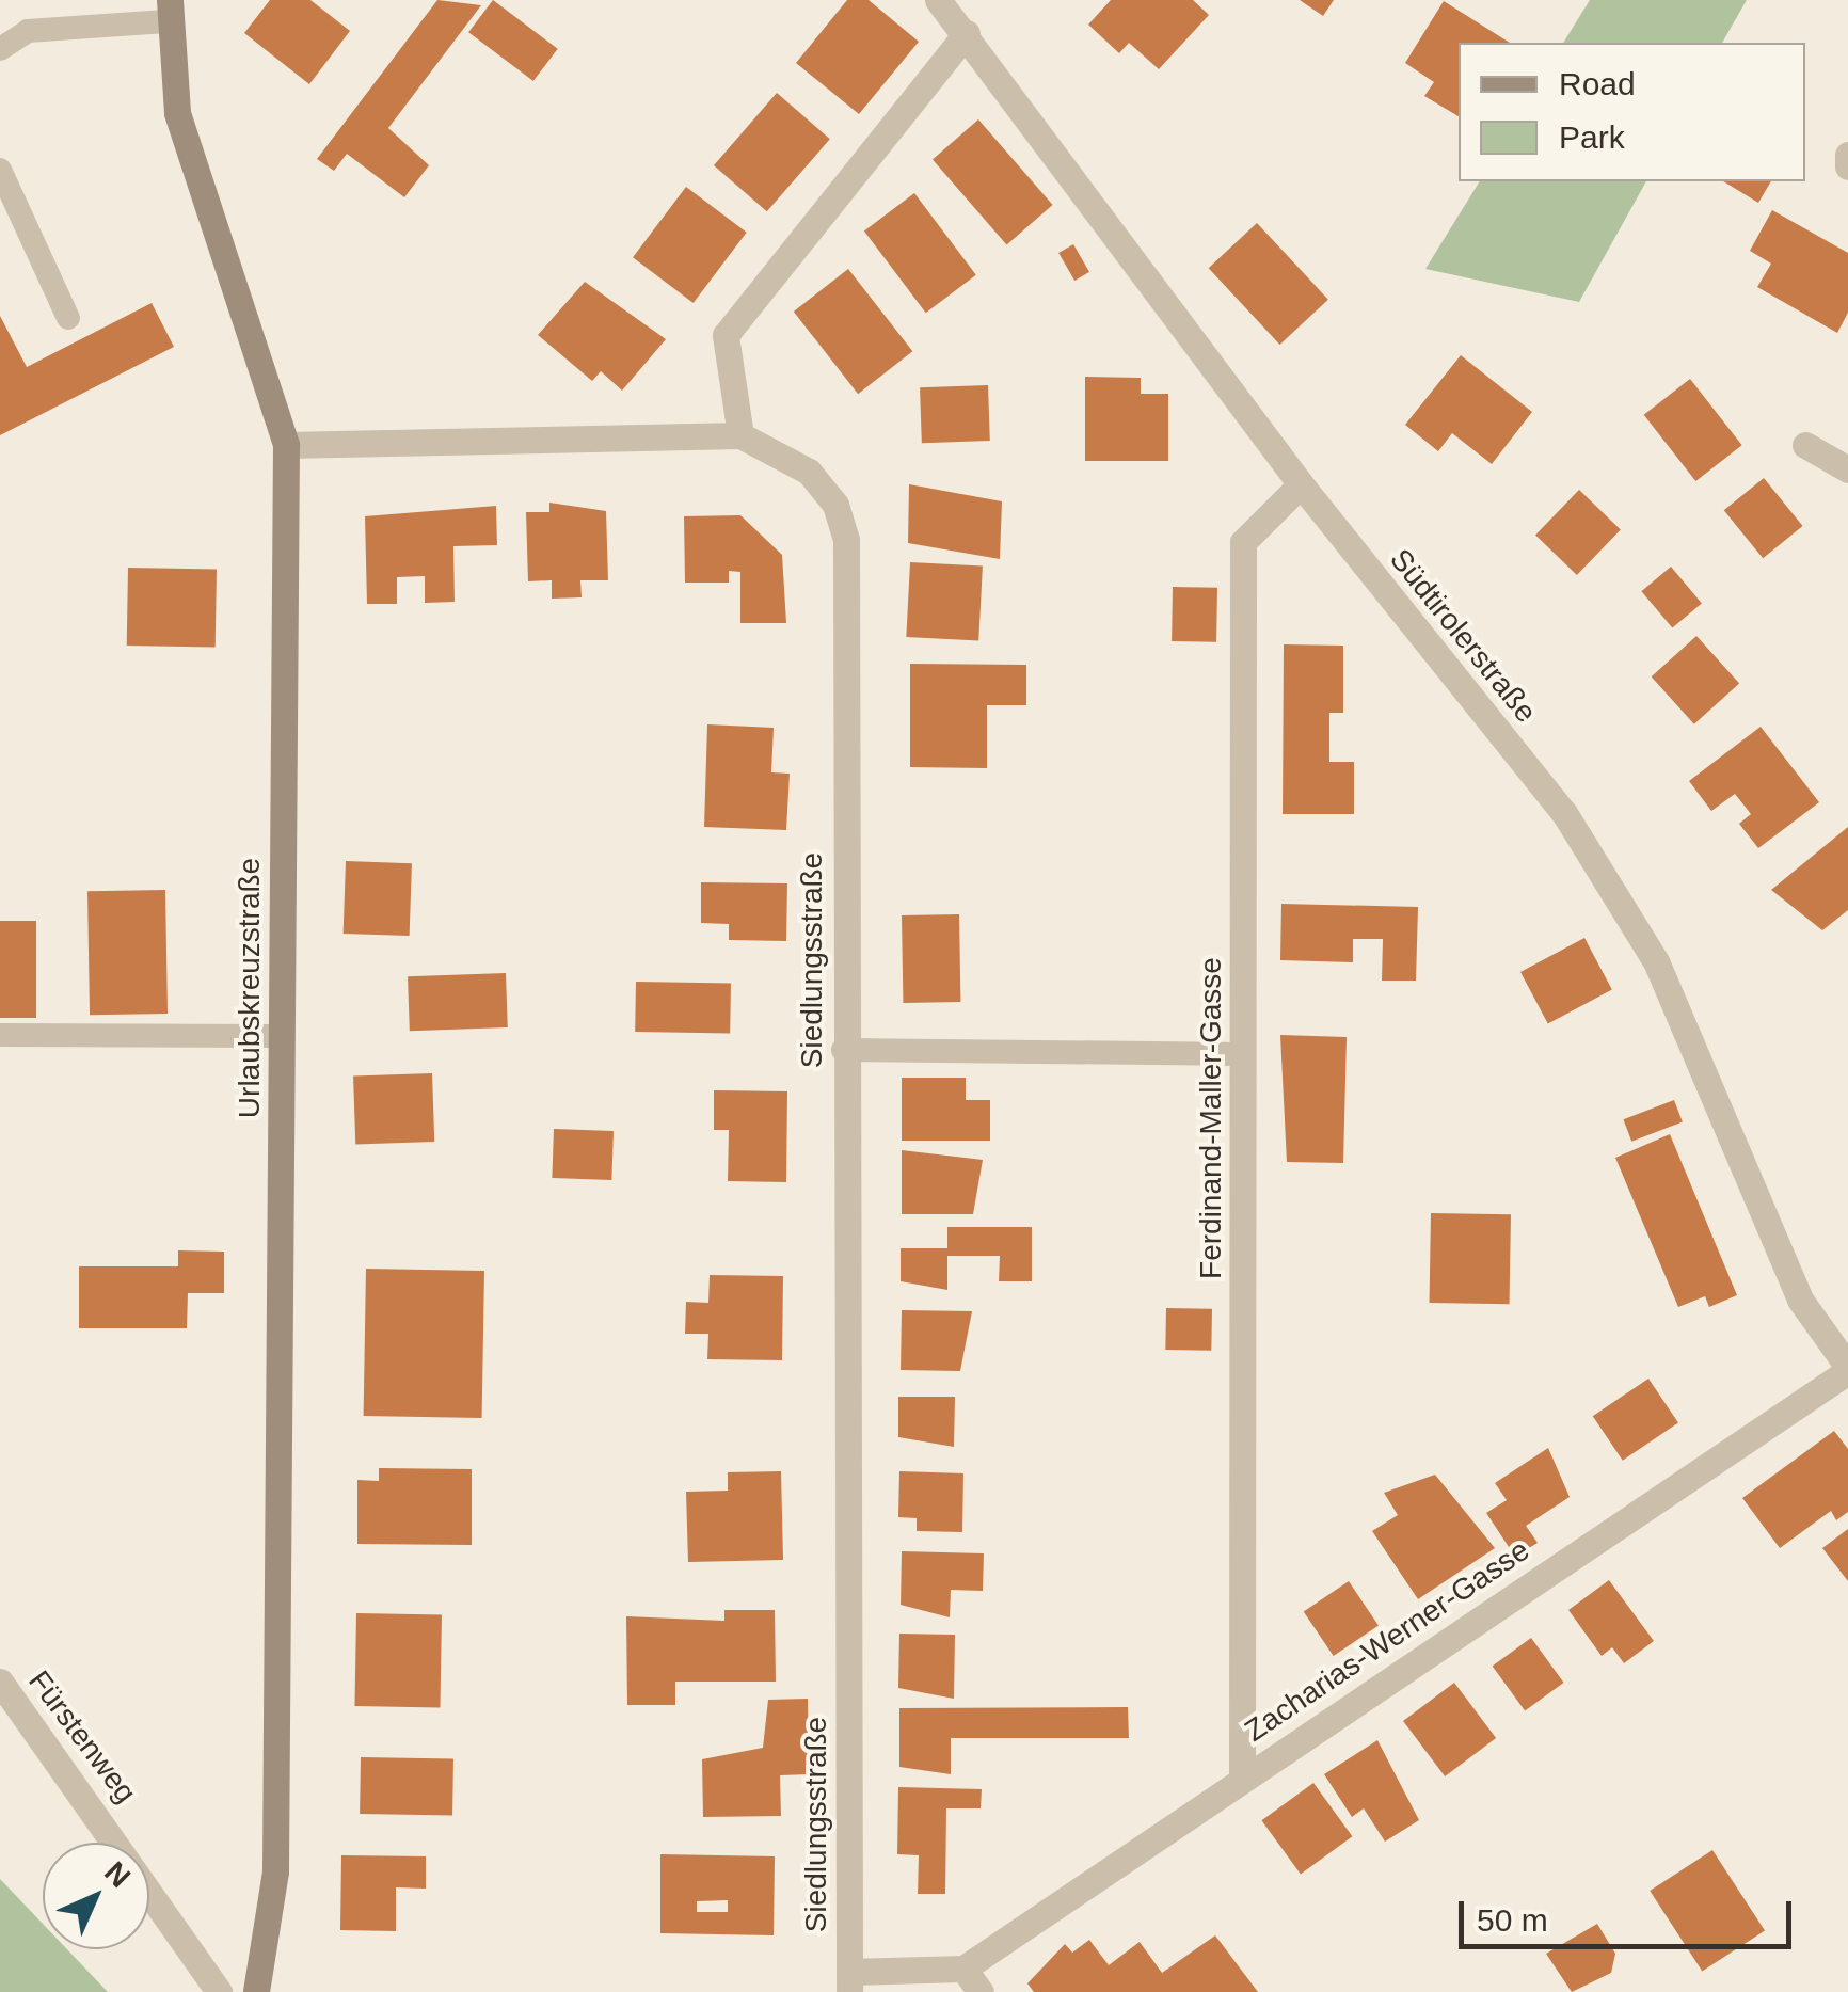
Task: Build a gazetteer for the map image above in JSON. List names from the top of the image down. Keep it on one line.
{"streets":{"street":["Südtirolerstraße","Siedlungsstraße","Urlaubskreuzstraße","Ferdinand-Maller-Gasse","Zacharias-Werner-Gasse","Fürstenweg"]},"crossings":[["Südtirolerstraße","Ferdinand-Maller-Gasse"],["Südtirolerstraße","Zacharias-Werner-Gasse"],["Siedlungsstraße","Urlaubskreuzstraße"],["Ferdinand-Maller-Gasse","Zacharias-Werner-Gasse"]],"legend":["Road","Park"],"scale_bar":"50 m","north":"top right"}
